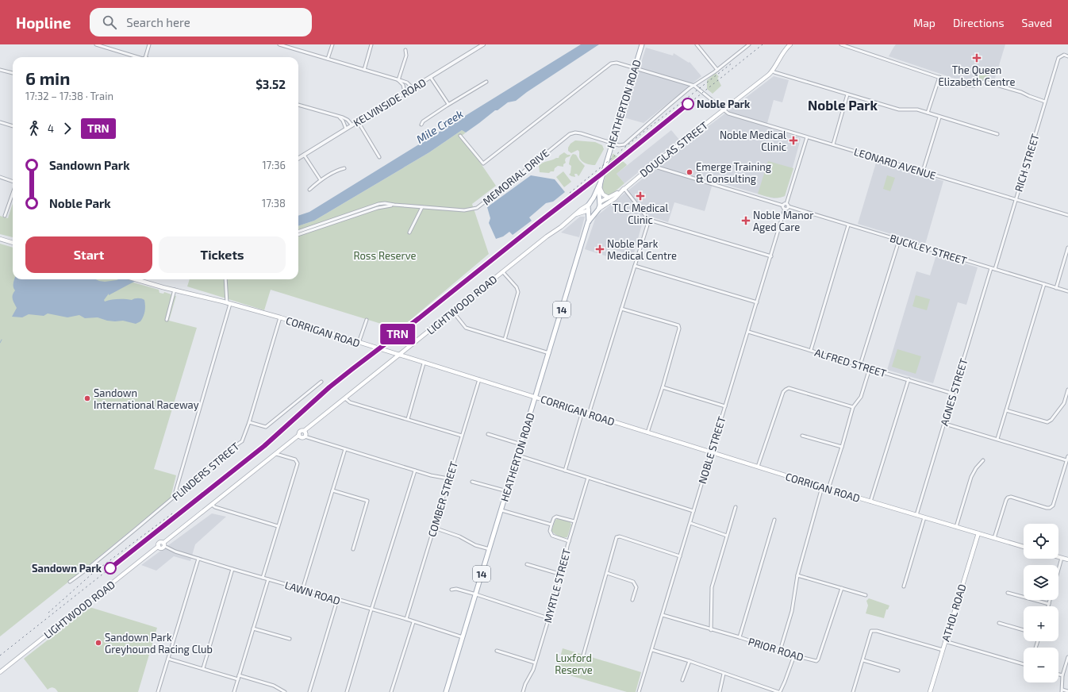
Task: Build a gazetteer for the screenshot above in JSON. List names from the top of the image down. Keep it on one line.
{"streets":{"main road":["HEATHERTON ROAD","DOUGLAS STREET","LIGHTWOOD ROAD","14","CORRIGAN ROAD","ATHOL ROAD"],"street":["KELVINSIDE ROAD","RICH STREET","LEONARD AVENUE","MEMORIAL DRIVE","BUCKLEY STREET","ALFRED STREET","AGNES STREET","NOBLE STREET","FLINDERS STREET","COMBER STREET","MYRTLE STREET","LAWN ROAD","PRIOR ROAD"]},"crossings":[["HEATHERTON ROAD","DOUGLAS STREET"],["HEATHERTON ROAD","MEMORIAL DRIVE"],["HEATHERTON ROAD","LIGHTWOOD ROAD"],["HEATHERTON ROAD","14"],["HEATHERTON ROAD","CORRIGAN ROAD"],["HEATHERTON ROAD","LAWN ROAD"],["DOUGLAS STREET","LEONARD AVENUE"],["DOUGLAS STREET","14"],["RICH STREET","LEONARD AVENUE"],["RICH STREET","BUCKLEY STREET"],["BUCKLEY STREET","AGNES STREET"],["BUCKLEY STREET","NOBLE STREET"],["LIGHTWOOD ROAD","14"],["LIGHTWOOD ROAD","CORRIGAN ROAD"],["LIGHTWOOD ROAD","LAWN ROAD"],["CORRIGAN ROAD","AGNES STREET"],["CORRIGAN ROAD","NOBLE STREET"],["CORRIGAN ROAD","FLINDERS STREET"],["CORRIGAN ROAD","COMBER STREET"],["CORRIGAN ROAD","ATHOL ROAD"],["ALFRED STREET","AGNES STREET"],["ALFRED STREET","NOBLE STREET"],["NOBLE STREET","PRIOR ROAD"],["COMBER STREET","LAWN ROAD"]],"districts":["Noble Park"],"water":["Mile Creek"],"parks":["Ross Reserve","Luxford Reserve"],"places":{"health":["The Queen Elizabeth Centre","Noble Medical Clinic","TLC Medical Clinic","Noble Manor Aged Care","Noble Park Medical Centre"],"other":["Noble Park","Emerge Training & Consulting","Sandown International Raceway","Sandown Park","Sandown Park Greyhound Racing Club"]},"page":{"header":"Hopline","search":"Search here","nav":["Map","Directions","Saved"],"on_map":"TRN","heading":["6 min","17:32 – 17:38 · Train","$3.52"],"legs":["4","TRN"],"list":[{"name":"Sandown Park","value":"17:36"},{"name":"Noble Park","value":"17:38"}],"buttons":["Start","Tickets"],"map_buttons":["+","−"]}}
